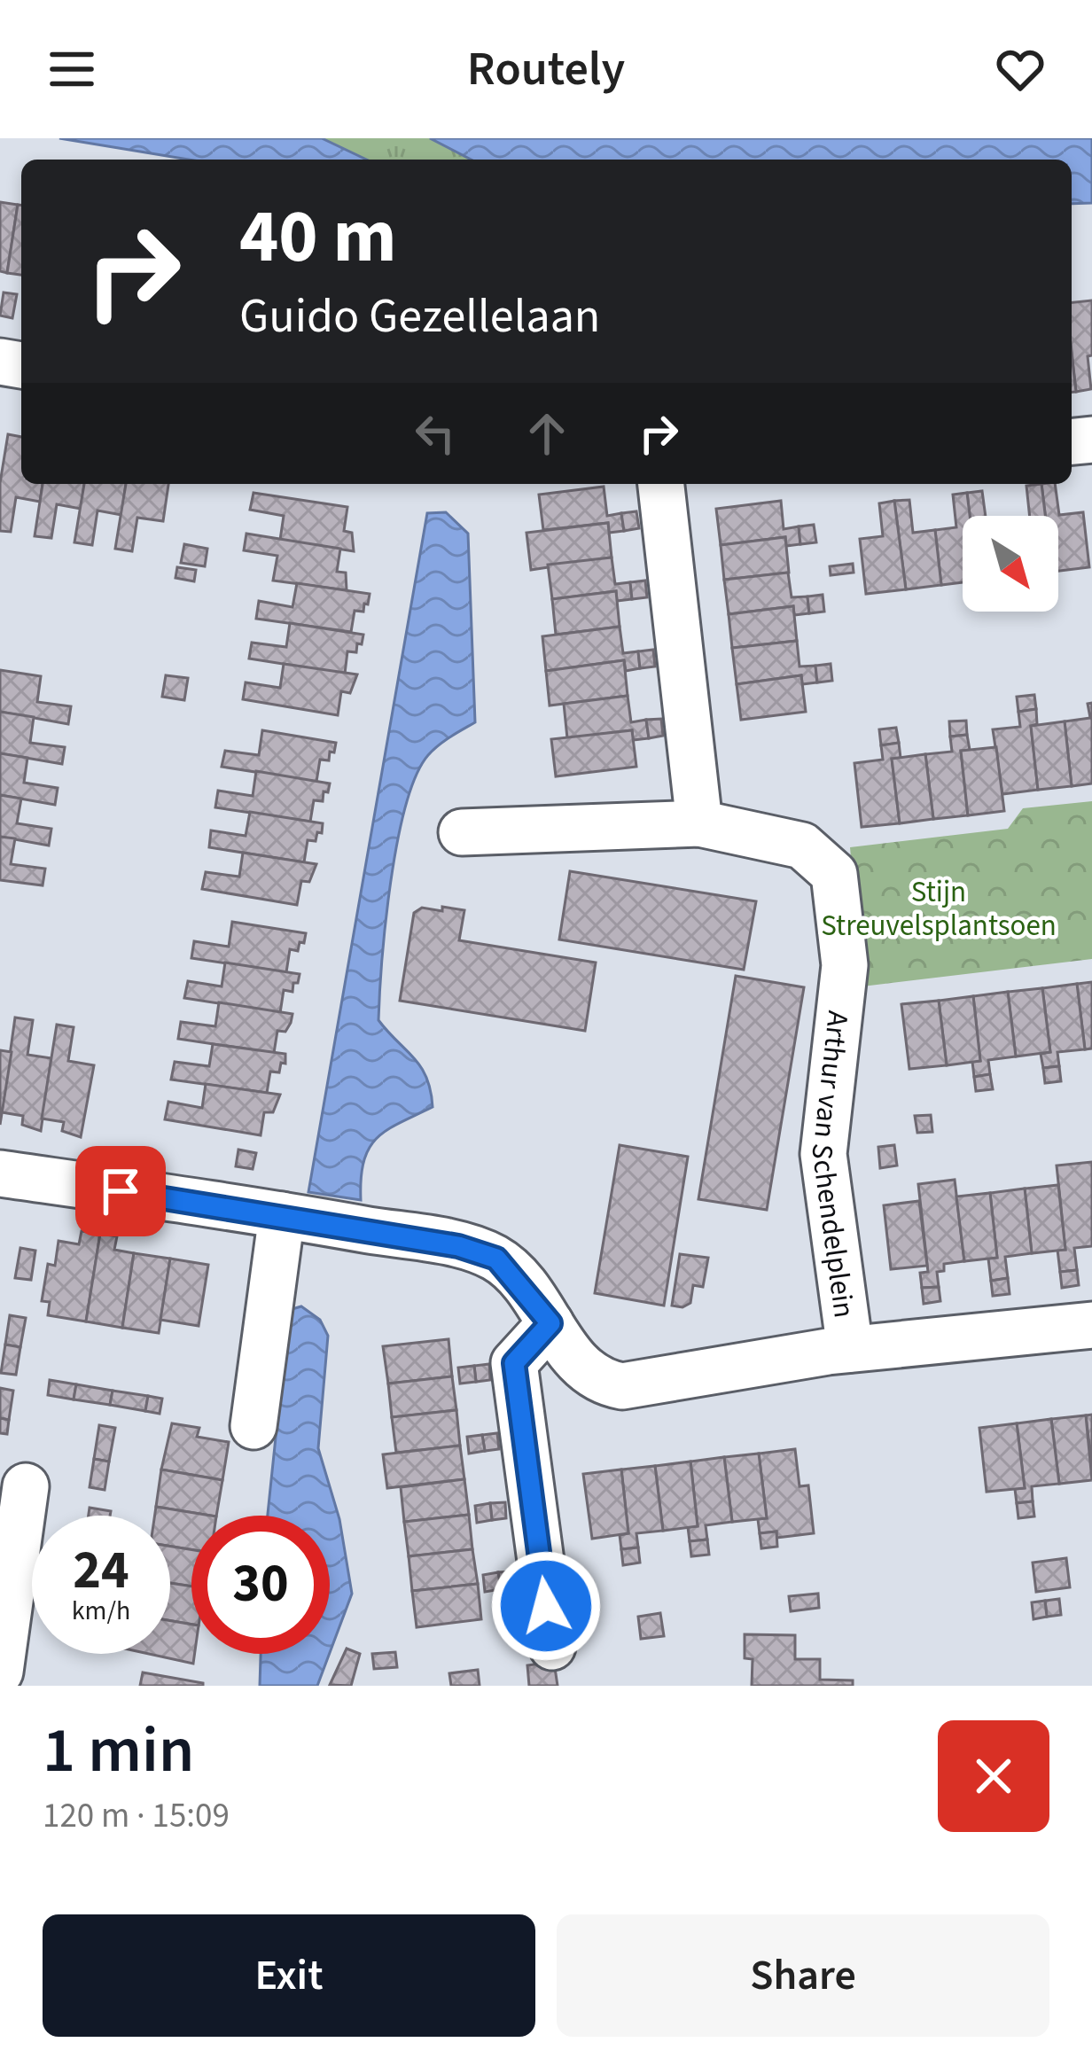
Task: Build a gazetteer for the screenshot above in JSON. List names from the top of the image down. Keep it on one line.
{"streets":{"street":["Arthur van Schendelplein"]},"parks":["Stijn Streuvelsplantsoen"],"north":"bottom right","page":{"header":"Routely","turn":["40 m","Guido Gezellelaan"],"speed":"24 km/h","limit":"30","heading":["1 min","120 m · 15:09"],"buttons":["Exit","Share"]}}
